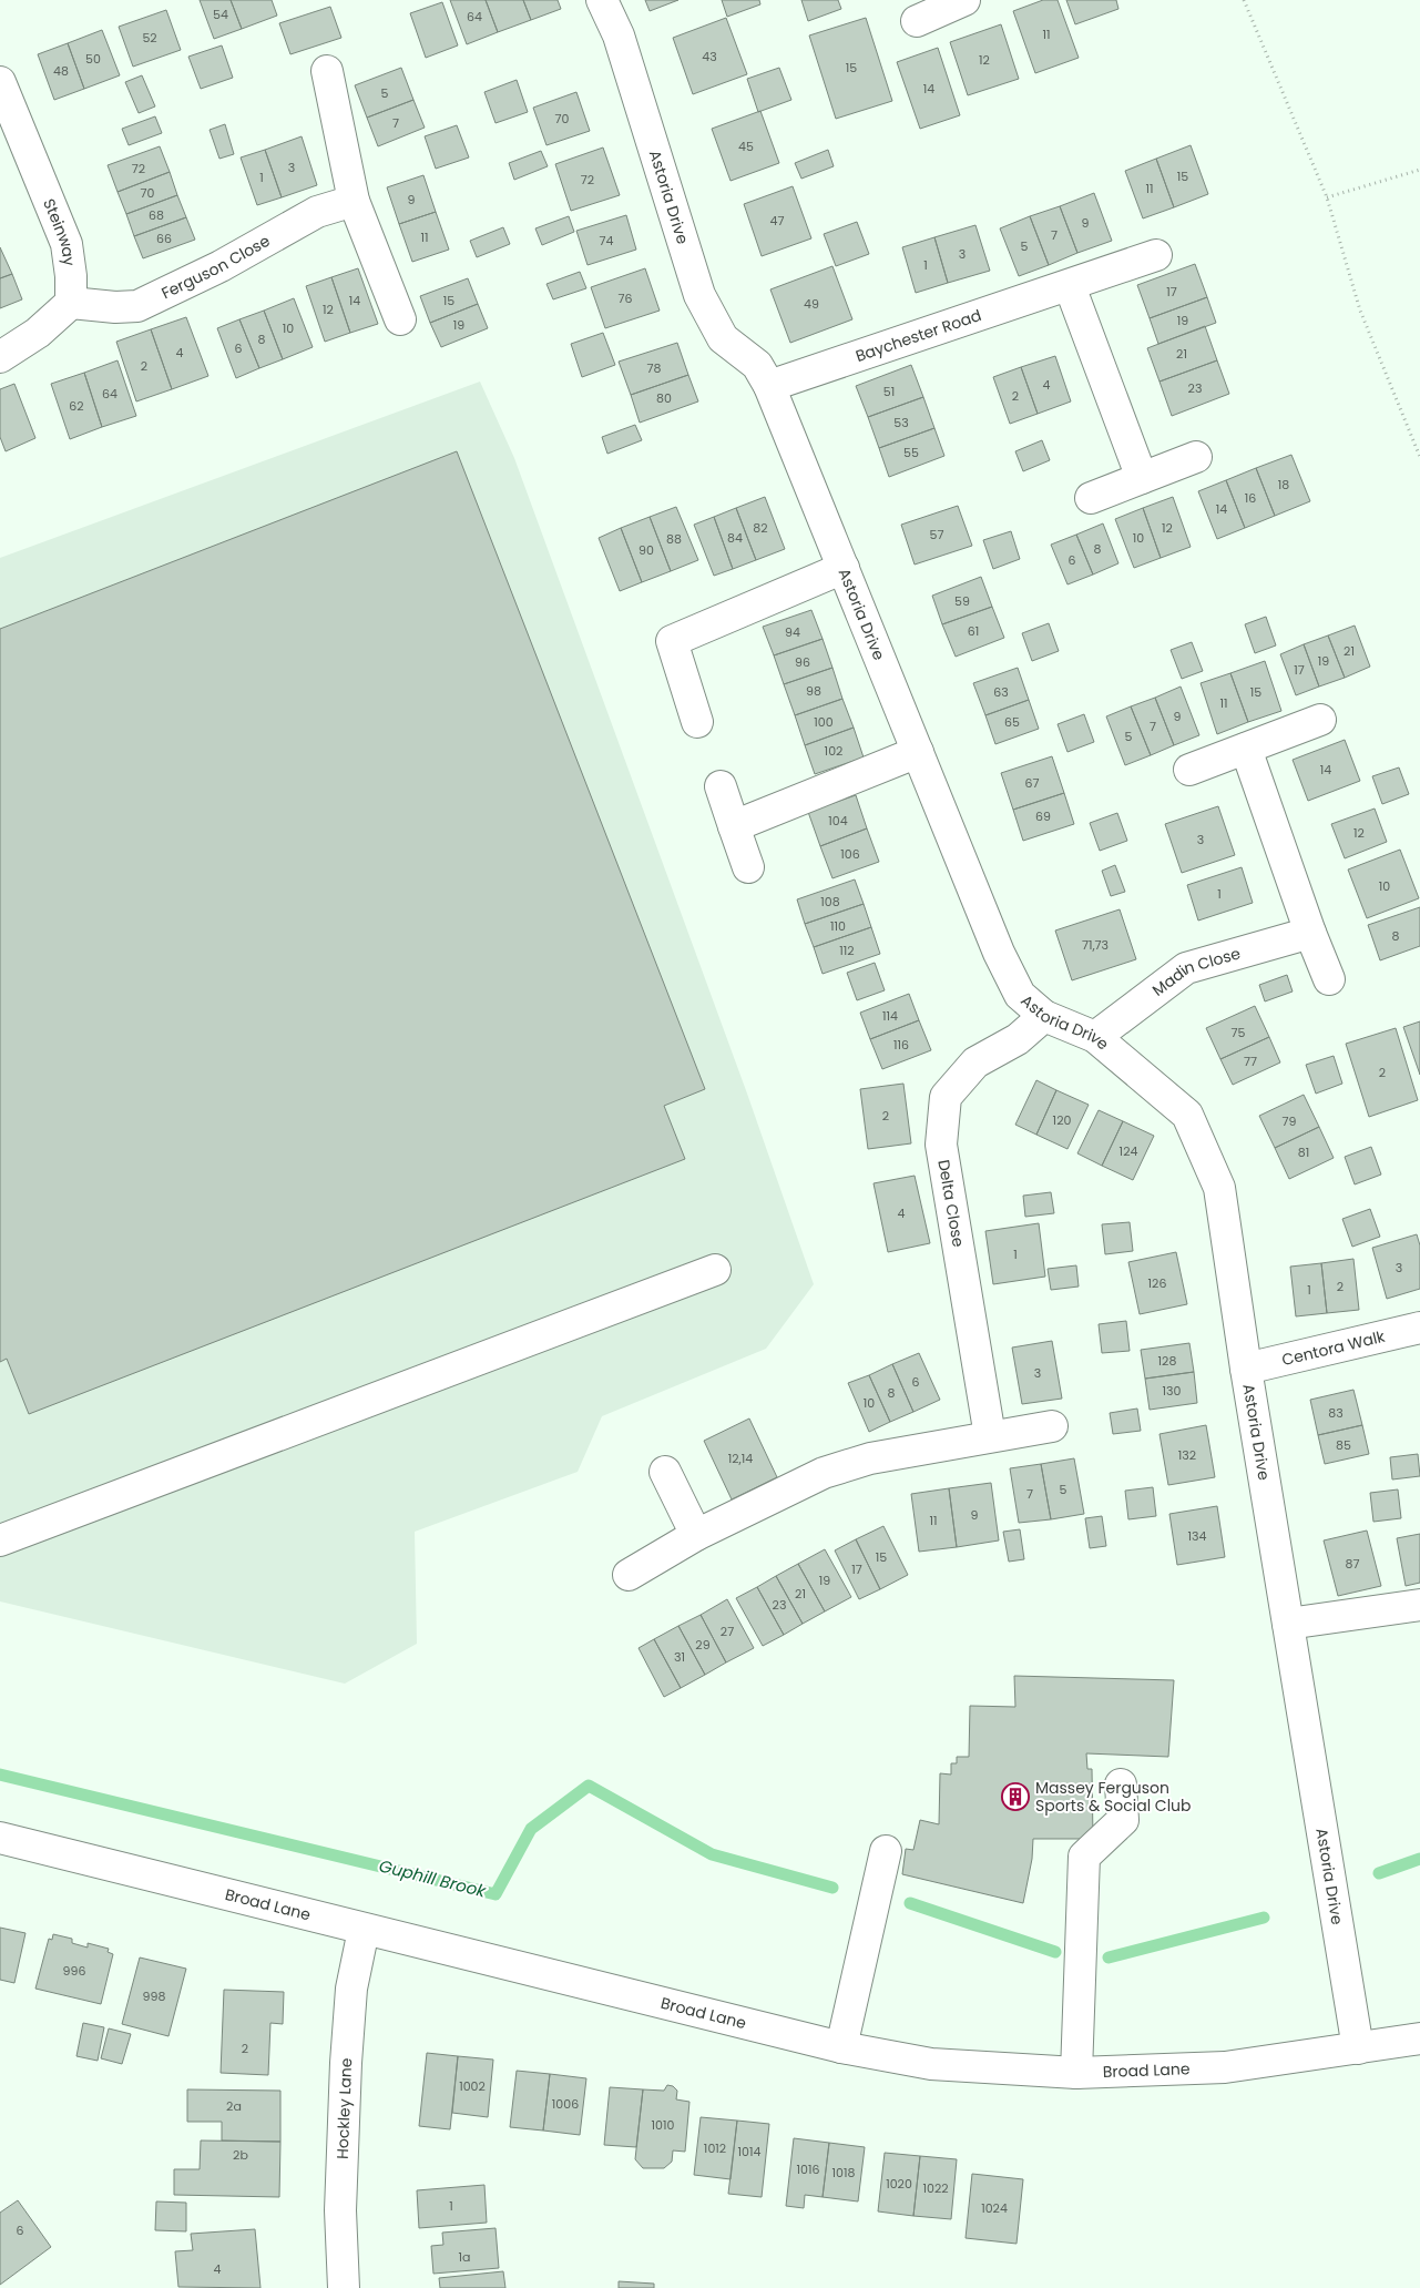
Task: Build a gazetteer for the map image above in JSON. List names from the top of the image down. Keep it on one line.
{"streets":{"street":["Astoria Drive","Steinway","Ferguson Close","Baychester Road","Madin Close","Delta Close","Centora Walk","Broad Lane","Hockley Lane"]},"crossings":[["Astoria Drive","Baychester Road"],["Astoria Drive","Madin Close"],["Astoria Drive","Delta Close"],["Astoria Drive","Centora Walk"],["Astoria Drive","Broad Lane"],["Steinway","Ferguson Close"],["Broad Lane","Hockley Lane"]],"water":["Guphill Brook"],"places":{"building":["Massey Ferguson Sports & Social Club"]},"house_numbers":["54","64","11","52","43","50","12","15","48","14","5","70","7","45","3","72","15","1","72","11","70","9","68","47","9","7","11","66","74","5","3","1","17","76","14","15","49","12","19","19","10","8","6","4","21","2","78","4","23","51","64","2","80","62","53","55","18","16","14","82","12","57","84","10","88","8","90","6","59","61","94","21","19","96","17","98","63","15","11","9","100","65","7","5","102","14","67","69","104","12","3","106","10","1","108","110","8","71,73","112","114","75","116","77","2","2","120","79","124","81","4","1","3","126","2","1","128","3","6","130","8","10","83","85","132","12,14","5","7","9","11","134","15","87","17","19","21","23","27","29","31","996","998","2","1002","1006","2a","1010","1012","1014","2b","1016","1018","1020","1022","1","1024","6","1a","4"]}
